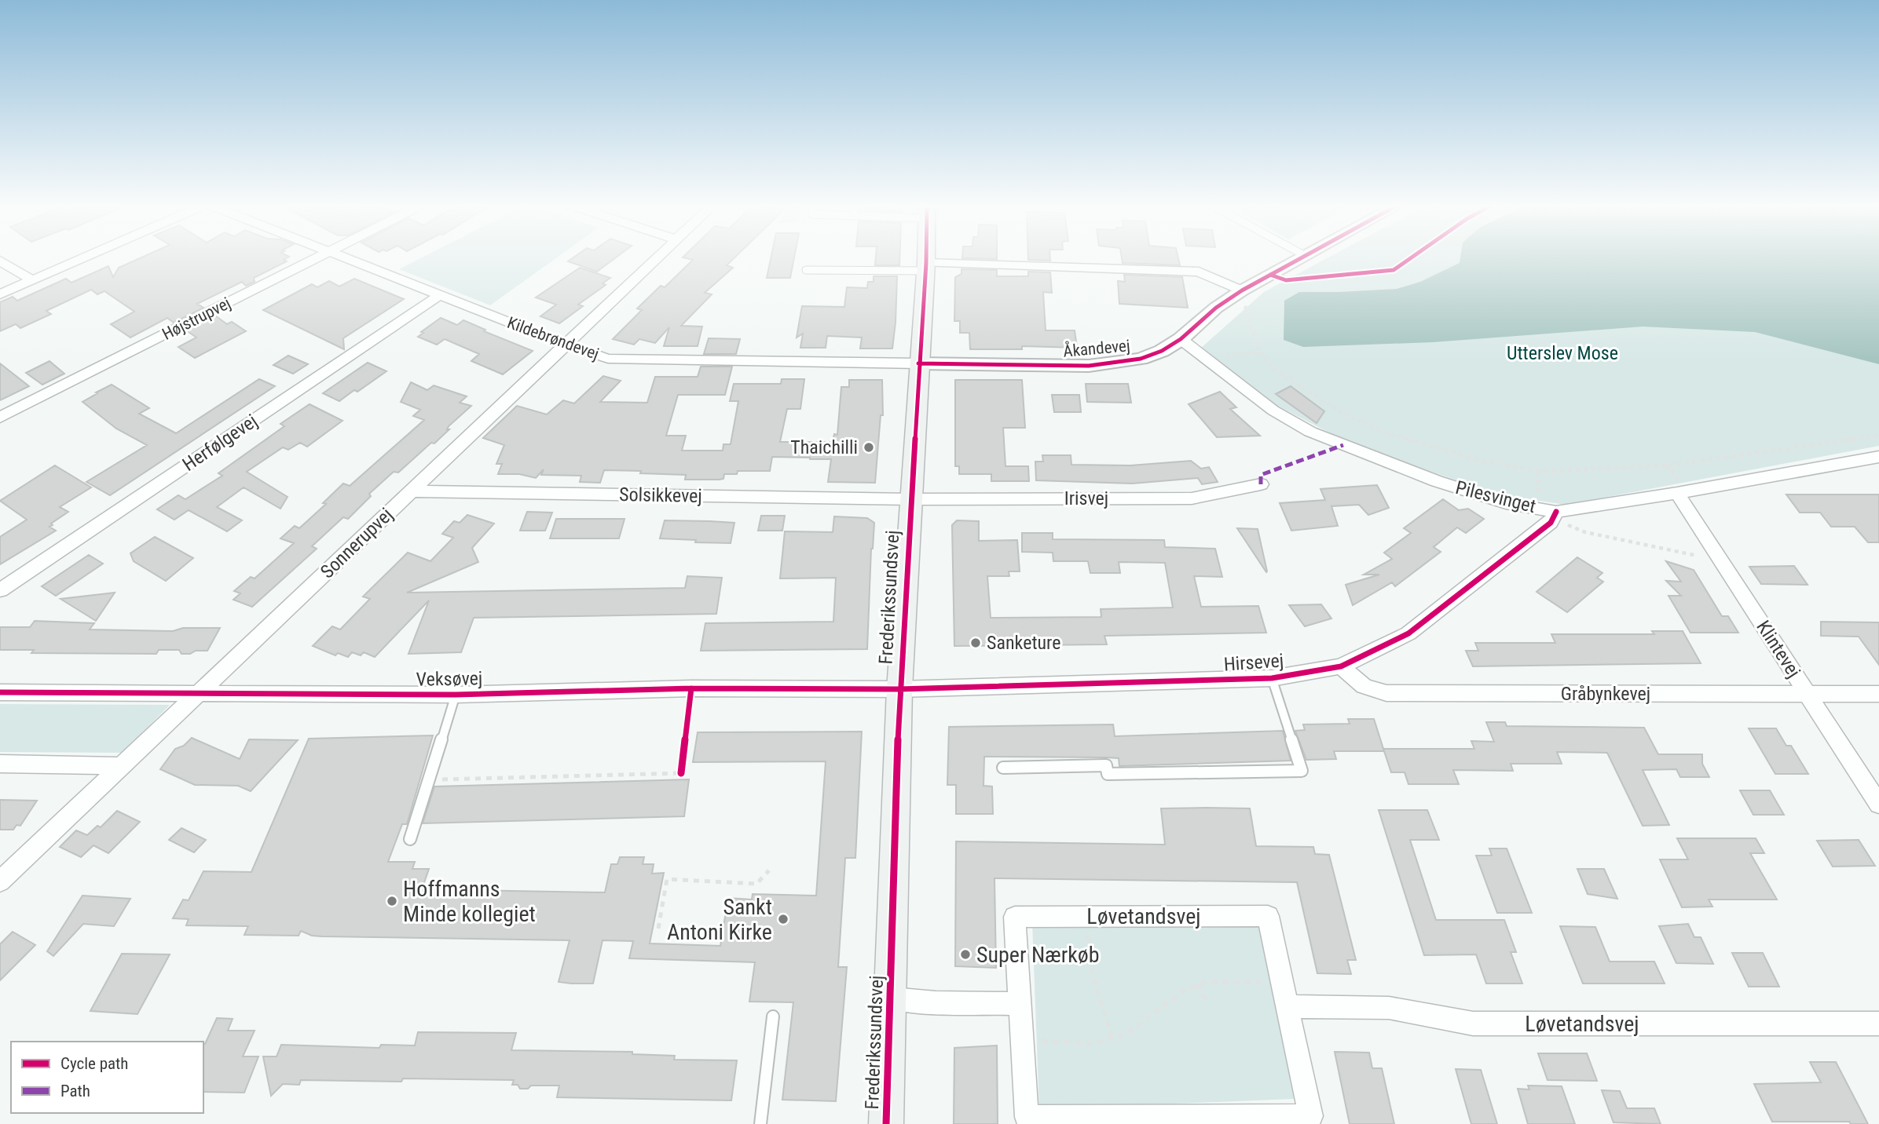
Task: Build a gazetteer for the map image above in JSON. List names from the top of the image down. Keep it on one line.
{"streets":{"main road":["Frederikssundsvej"],"street":["Højstrupvej","Kildebrøndevej","Åkandevej","Herfølgevej","Solsikkevej","Pilesvinget","Irisvej","Sonnerupvej","Klintevej","Hirsevej","Veksøvej","Gråbynkevej","Løvetandsvej"]},"crossings":[["Kildebrøndevej","Åkandevej"],["Kildebrøndevej","Herfølgevej"],["Kildebrøndevej","Sonnerupvej"],["Kildebrøndevej","Frederikssundsvej"],["Åkandevej","Pilesvinget"],["Åkandevej","Frederikssundsvej"],["Solsikkevej","Irisvej"],["Solsikkevej","Sonnerupvej"],["Solsikkevej","Frederikssundsvej"],["Pilesvinget","Klintevej"],["Pilesvinget","Hirsevej"],["Irisvej","Frederikssundsvej"],["Sonnerupvej","Veksøvej"],["Frederikssundsvej","Hirsevej"],["Frederikssundsvej","Veksøvej"],["Klintevej","Gråbynkevej"],["Hirsevej","Veksøvej"],["Hirsevej","Gråbynkevej"]],"parks":["Utterslev Mose"],"places":["Thaichilli","Sanketure","Hoffmanns Minde kollegiet","Sankt Antoni Kirke","Super Nærkøb"],"legend":["Cycle path","Path"]}
